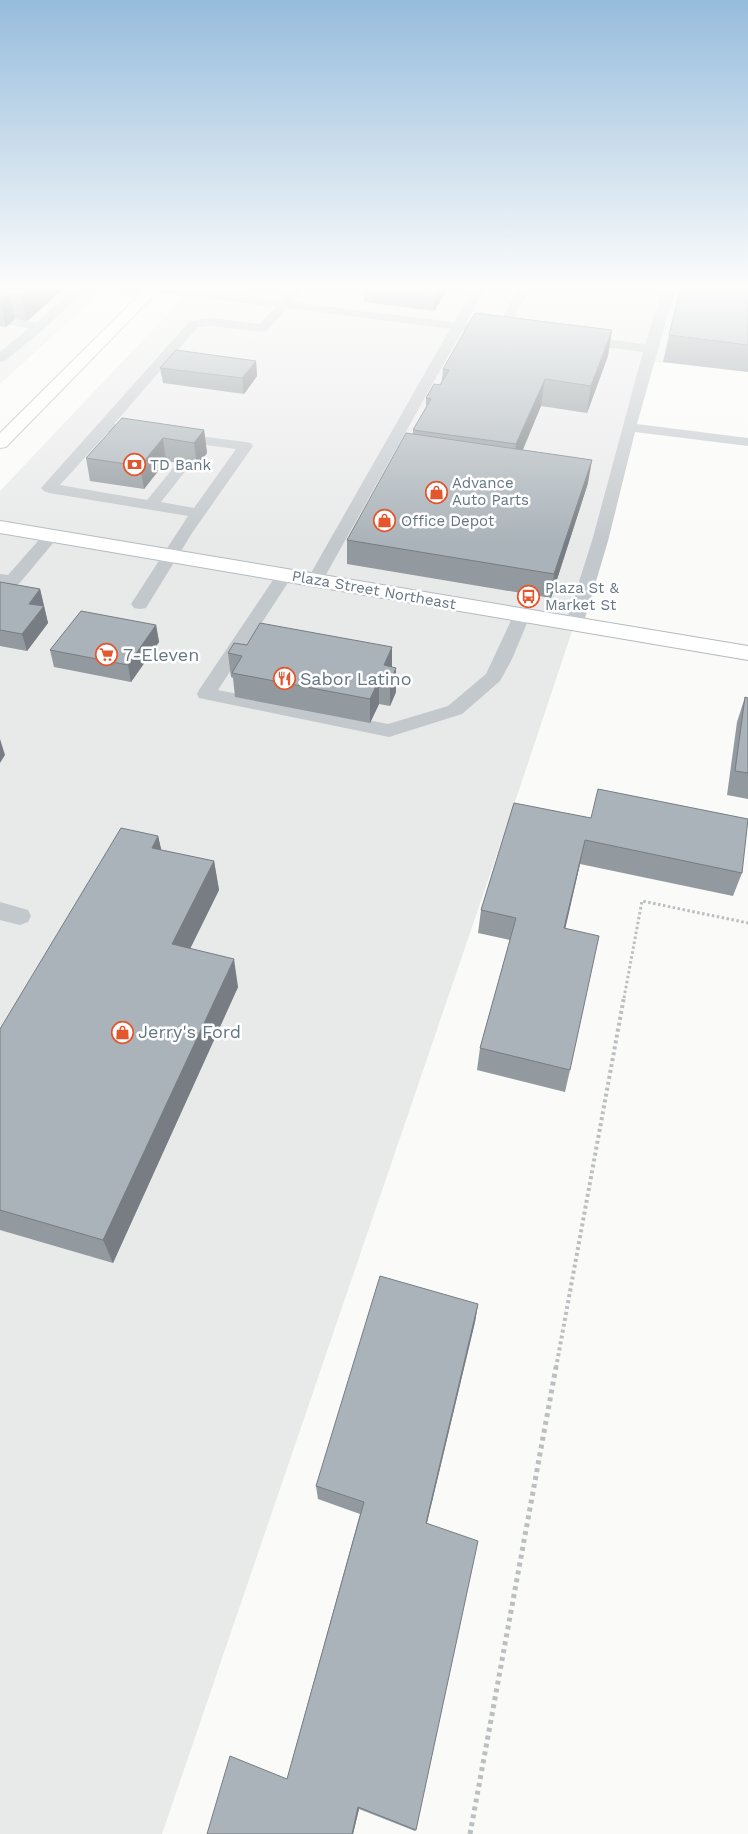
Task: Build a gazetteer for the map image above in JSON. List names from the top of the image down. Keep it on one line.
{"streets":{"main road":["Plaza Street Northeast"]},"places":{"bank":["TD Bank"],"shop":["Advance Auto Parts","Office Depot","Jerry's Ford"],"bus stop":["Plaza St & Market St"],"supermarket":["7-Eleven"],"restaurant":["Sabor Latino"]}}
